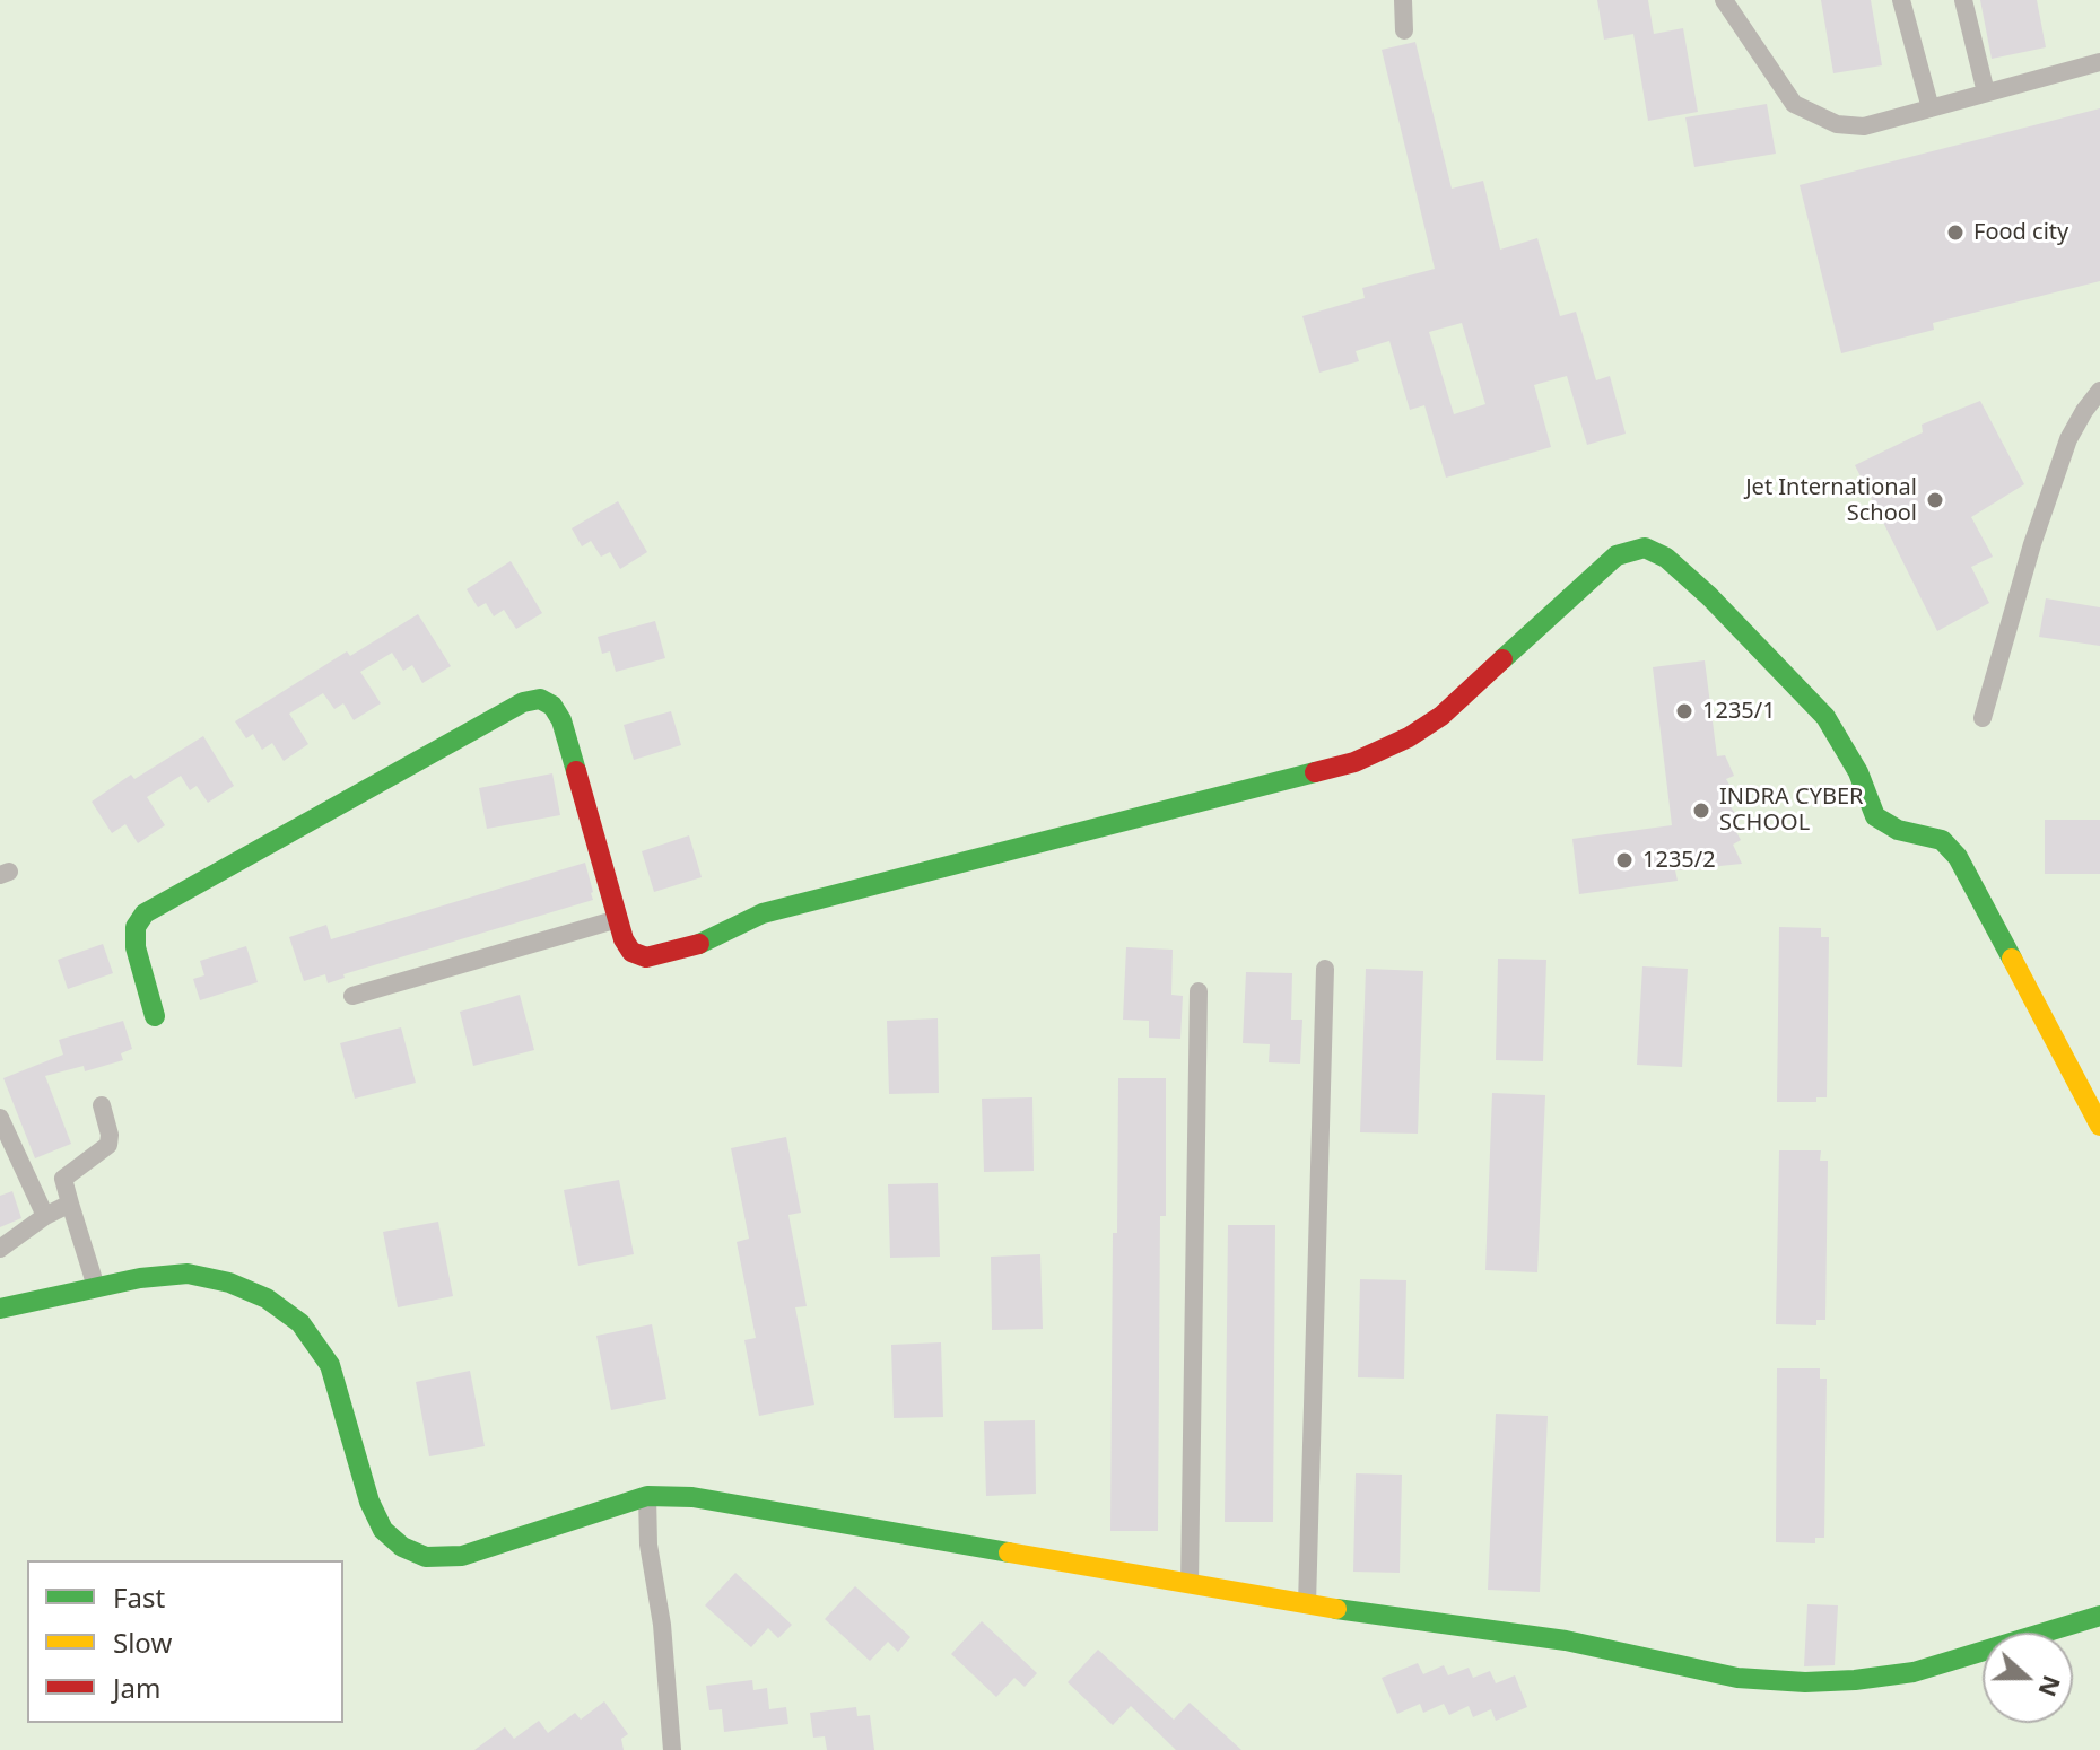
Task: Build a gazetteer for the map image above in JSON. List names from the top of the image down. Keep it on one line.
{"places":["Food city","Jet International School","1235/1","INDRA CYBER SCHOOL","1235/2"],"legend":["Fast","Slow","Jam"],"north":"right"}
